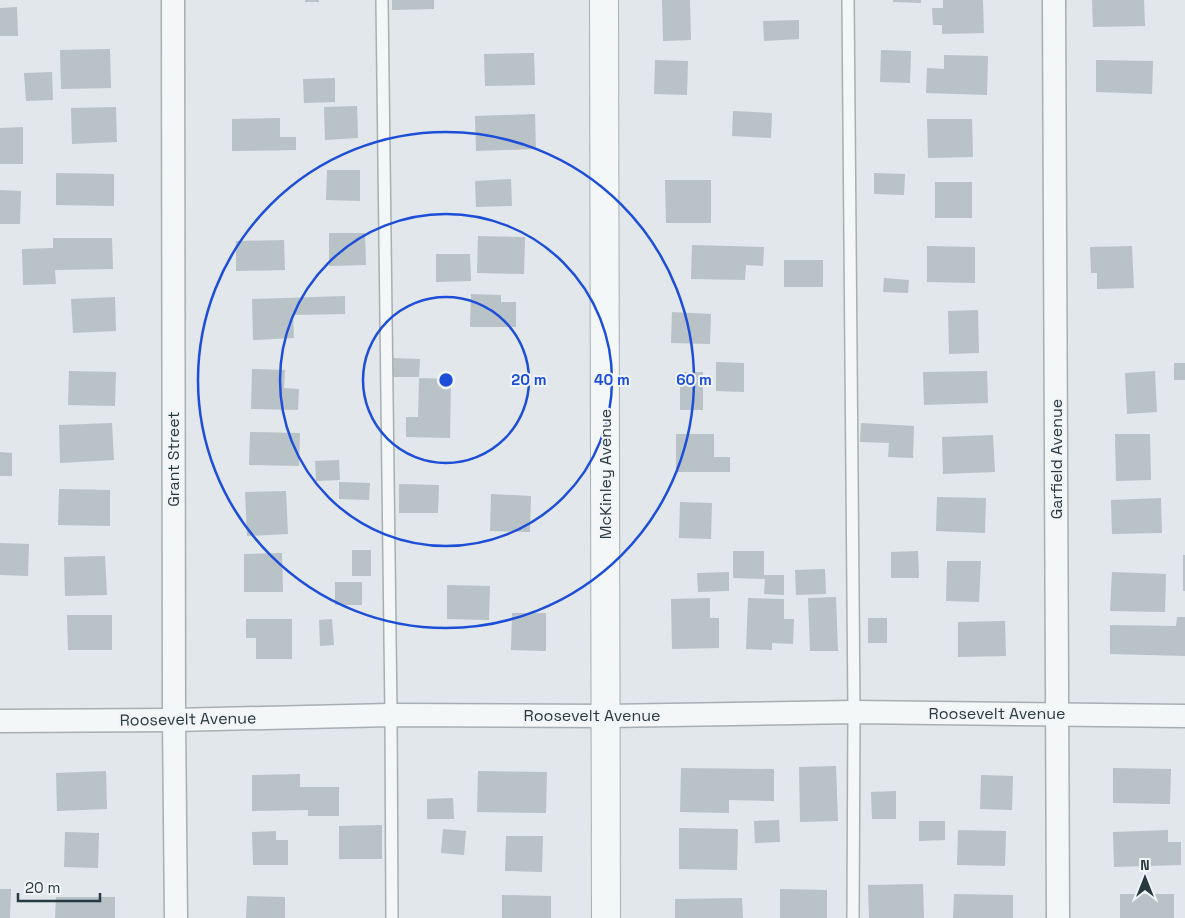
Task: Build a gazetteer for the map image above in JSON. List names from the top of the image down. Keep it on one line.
{"streets":{"street":["Grant Street","Garfield Avenue","McKinley Avenue","Roosevelt Avenue"]},"crossings":[["Grant Street","Roosevelt Avenue"],["Garfield Avenue","Roosevelt Avenue"],["McKinley Avenue","Roosevelt Avenue"]],"scale_bar":"20 m","north":"top","rings":["20 m","40 m","60 m"]}
